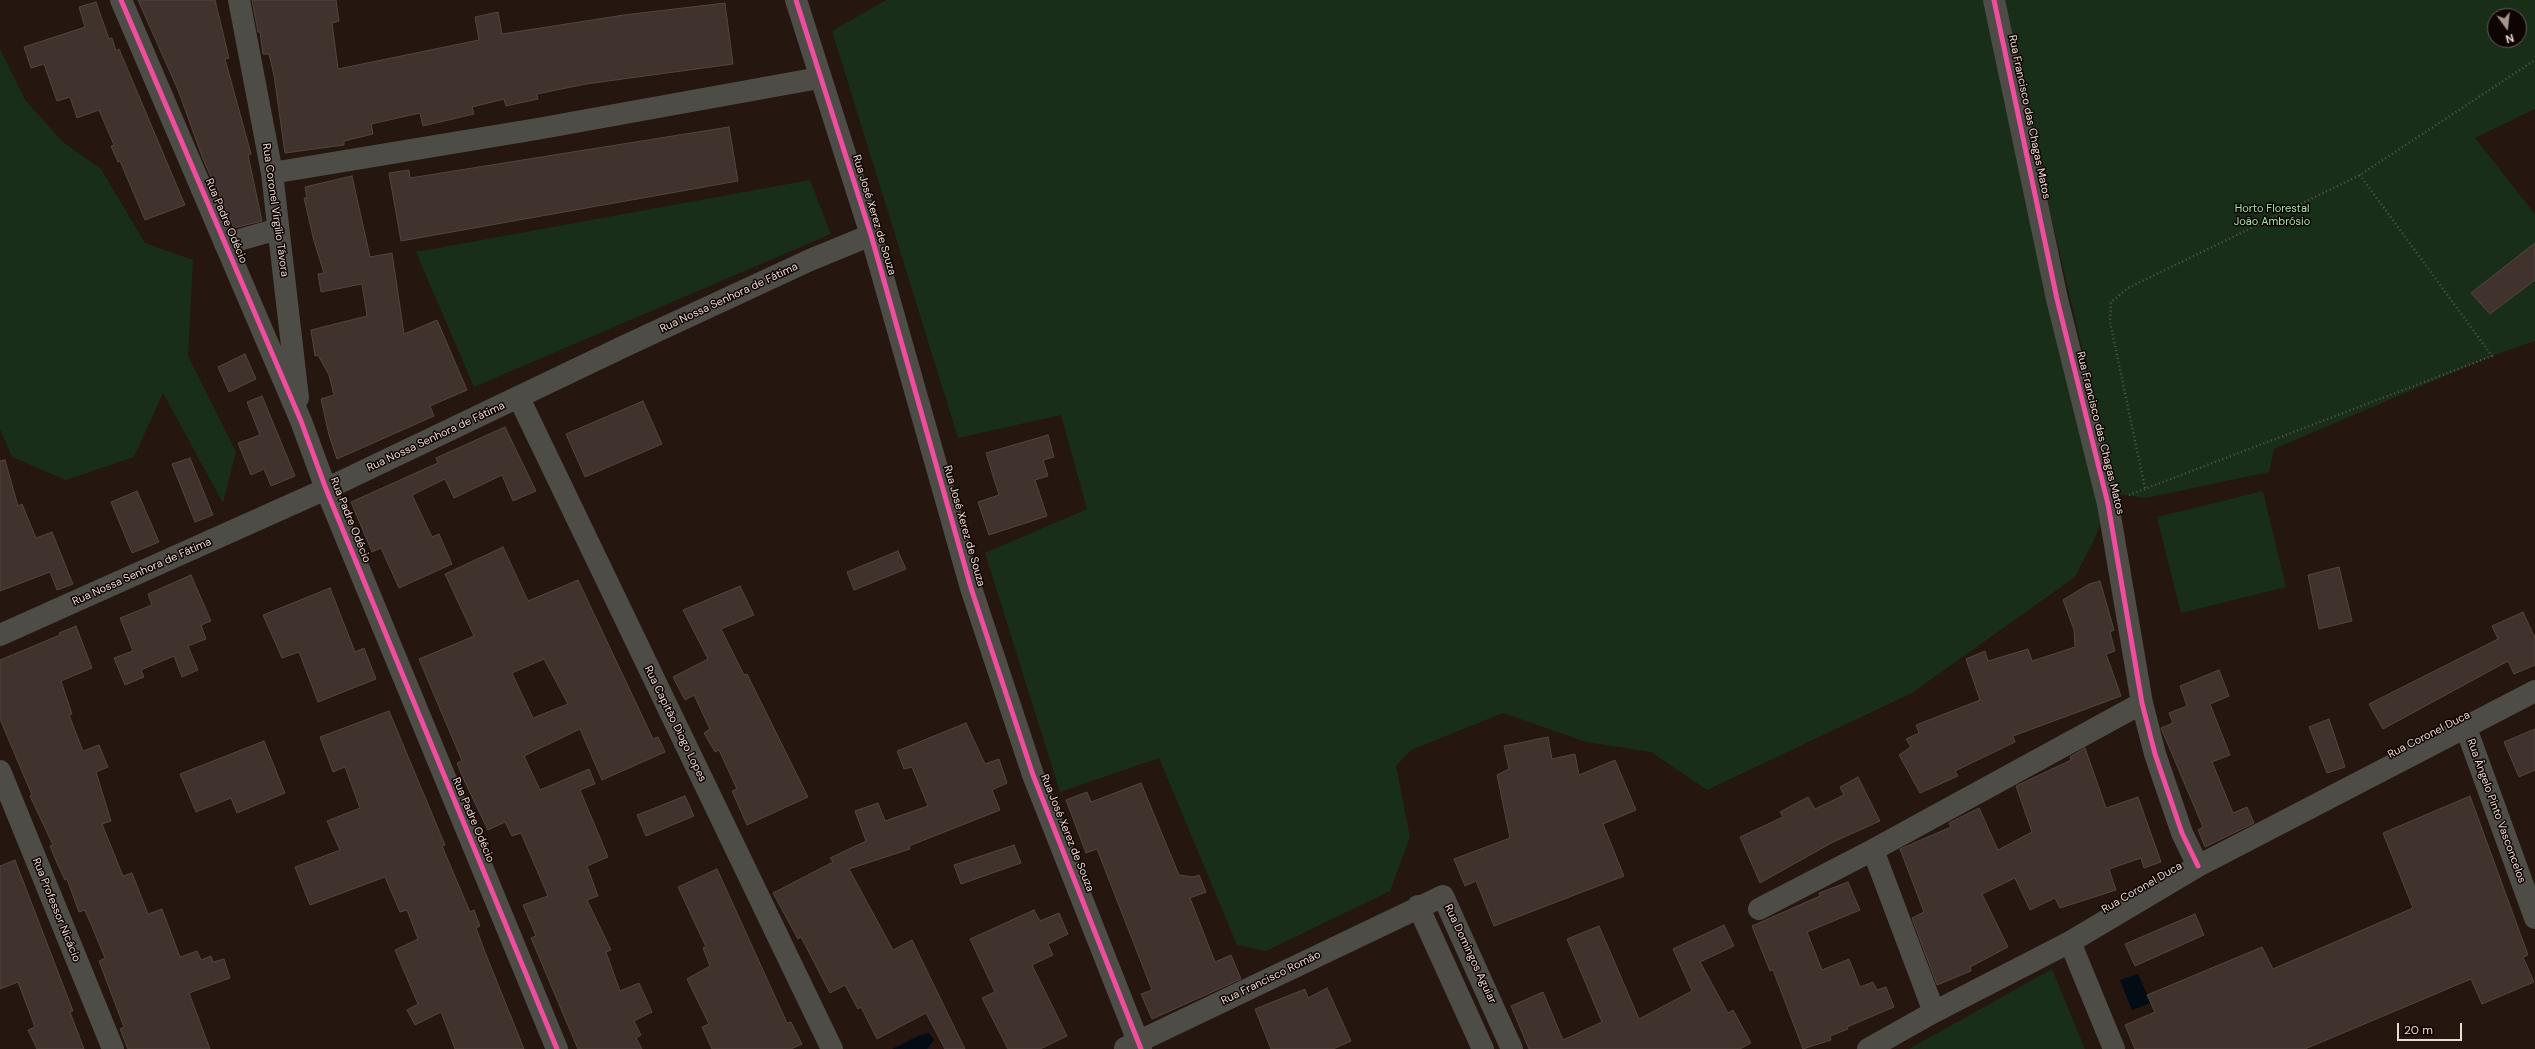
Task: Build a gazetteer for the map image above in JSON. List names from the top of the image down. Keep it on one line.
{"streets":{"street":["Rua Francisco das Chagas Matos","Rua Coronel Virgílio Távora","Rua José Xerez de Souza","Rua Padre Odécio","Rua Nossa Senhora de Fátima","Rua Capitão Diogo Lopes","Rua Coronel Duca","Rua Ângelo Pinto Vasconcelos","Rua Professor Nicácio","Rua Domingos Aguiar","Rua Francisco Romão"]},"crossings":[["Rua Francisco das Chagas Matos","Rua Coronel Duca"],["Rua Coronel Virgílio Távora","Rua Padre Odécio"],["Rua José Xerez de Souza","Rua Nossa Senhora de Fátima"],["Rua José Xerez de Souza","Rua Francisco Romão"],["Rua Padre Odécio","Rua Nossa Senhora de Fátima"],["Rua Nossa Senhora de Fátima","Rua Capitão Diogo Lopes"],["Rua Coronel Duca","Rua Ângelo Pinto Vasconcelos"],["Rua Domingos Aguiar","Rua Francisco Romão"]],"parks":["Horto Florestal João Ambrósio"],"scale_bar":"20 m","north":"bottom"}
